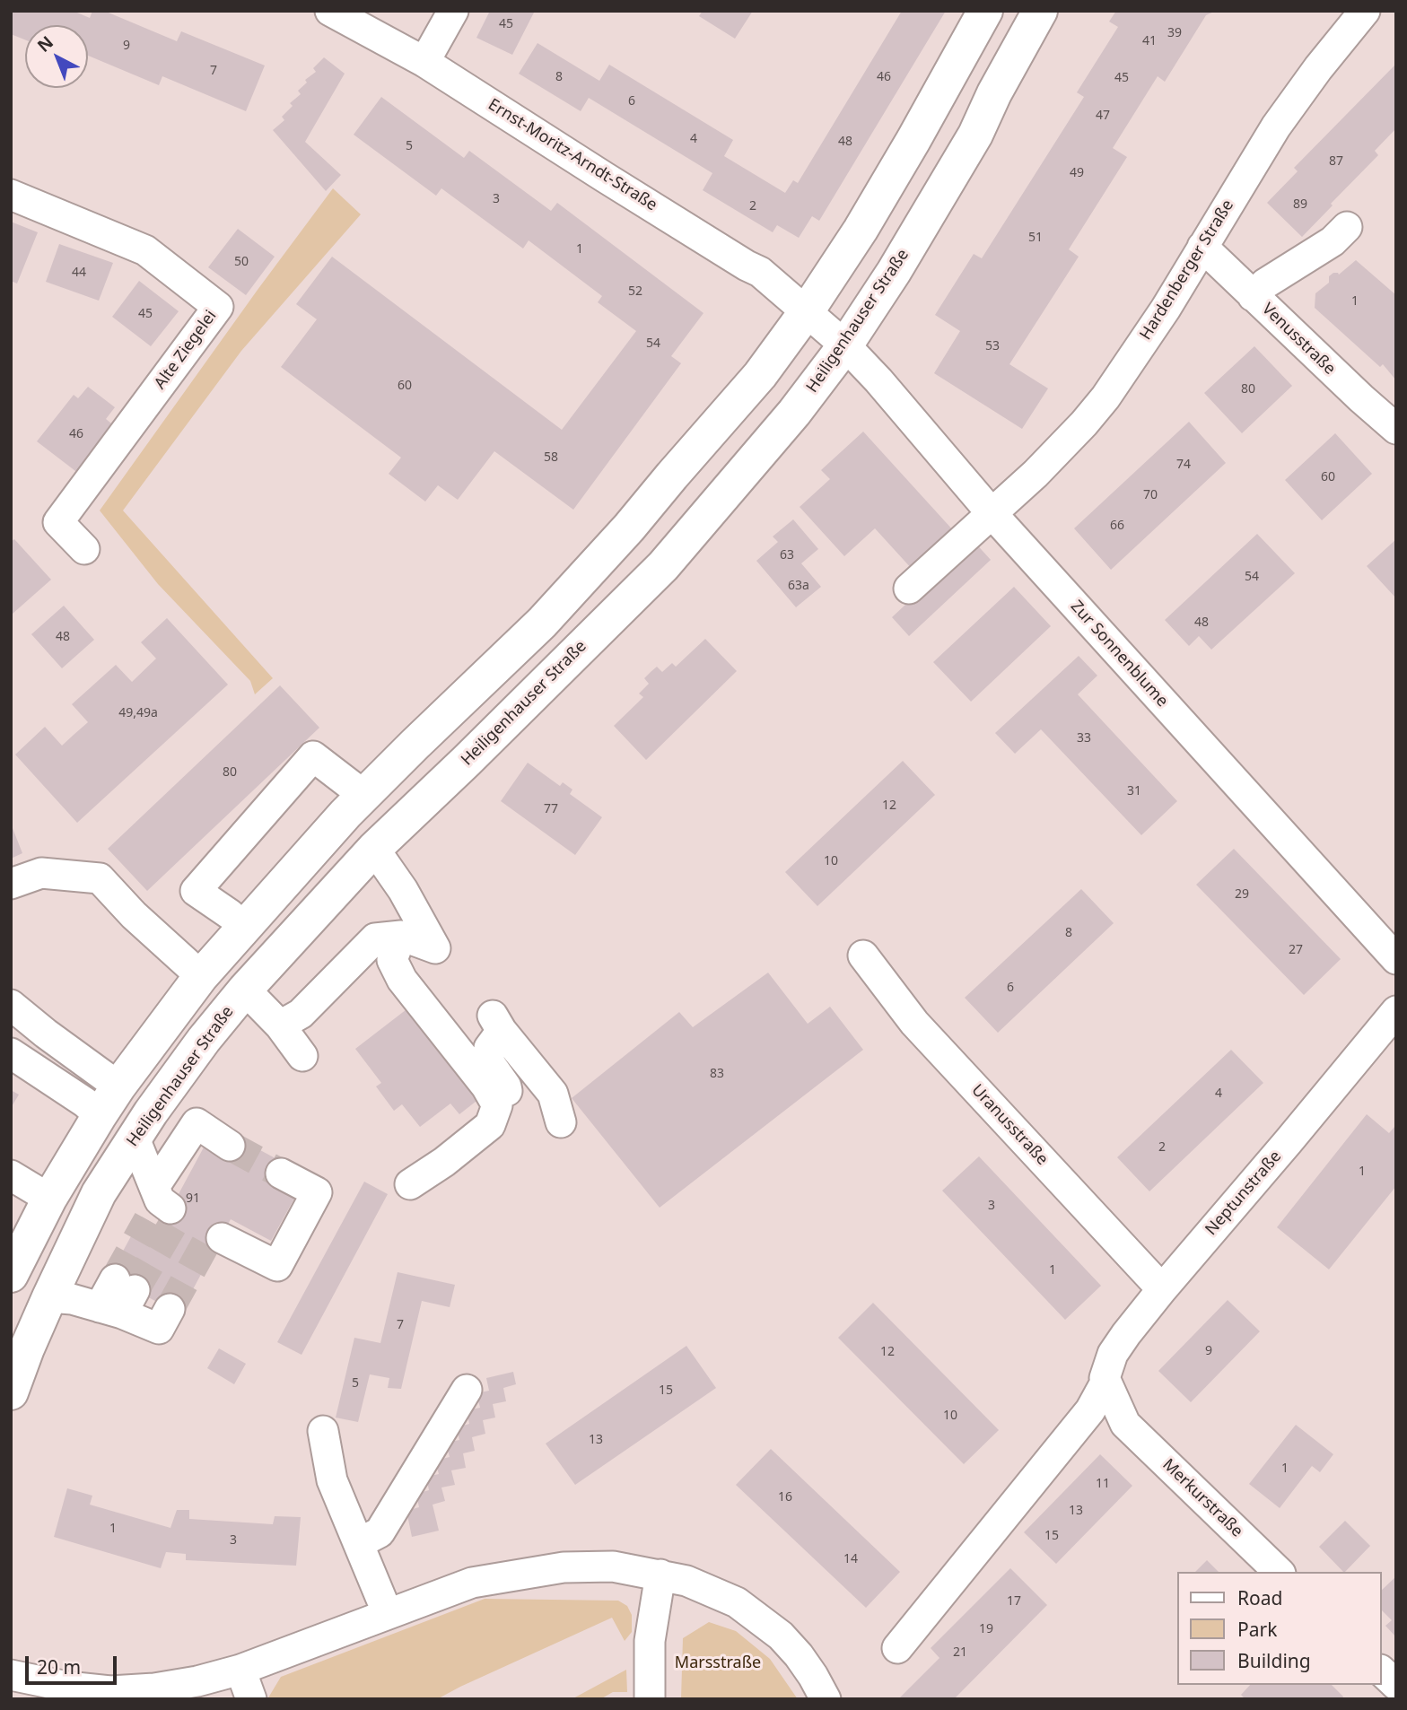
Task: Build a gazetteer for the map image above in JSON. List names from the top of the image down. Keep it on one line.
{"streets":{"main road":["Heiligenhauser Straße"],"street":["Ernst-Moritz-Arndt-Straße","Hardenberger Straße","Venusstraße","Alte Ziegelei","Zur Sonnenblume","Uranusstraße","Neptunstraße","Merkurstraße"]},"crossings":[["Ernst-Moritz-Arndt-Straße","Heiligenhauser Straße"],["Ernst-Moritz-Arndt-Straße","Zur Sonnenblume"],["Hardenberger Straße","Venusstraße"],["Hardenberger Straße","Zur Sonnenblume"],["Heiligenhauser Straße","Zur Sonnenblume"],["Uranusstraße","Neptunstraße"],["Neptunstraße","Merkurstraße"]],"parks":["Marsstraße"],"house_numbers":["45","39","41","9","7","8","46","45","6","47","4","48","5","87","49","3","89","2","51","1","50","44","52","1","45","54","53","60","80","46","58","74","60","70","66","63","54","63a","48","48","49,49a","33","80","31","12","77","10","29","8","27","6","83","4","2","1","91","3","1","7","9","12","5","15","10","13","1","11","16","13","1","15","3","14","17","19","21"],"legend":["Road","Park","Building"],"scale_bar":"20 m","north":"top left"}
